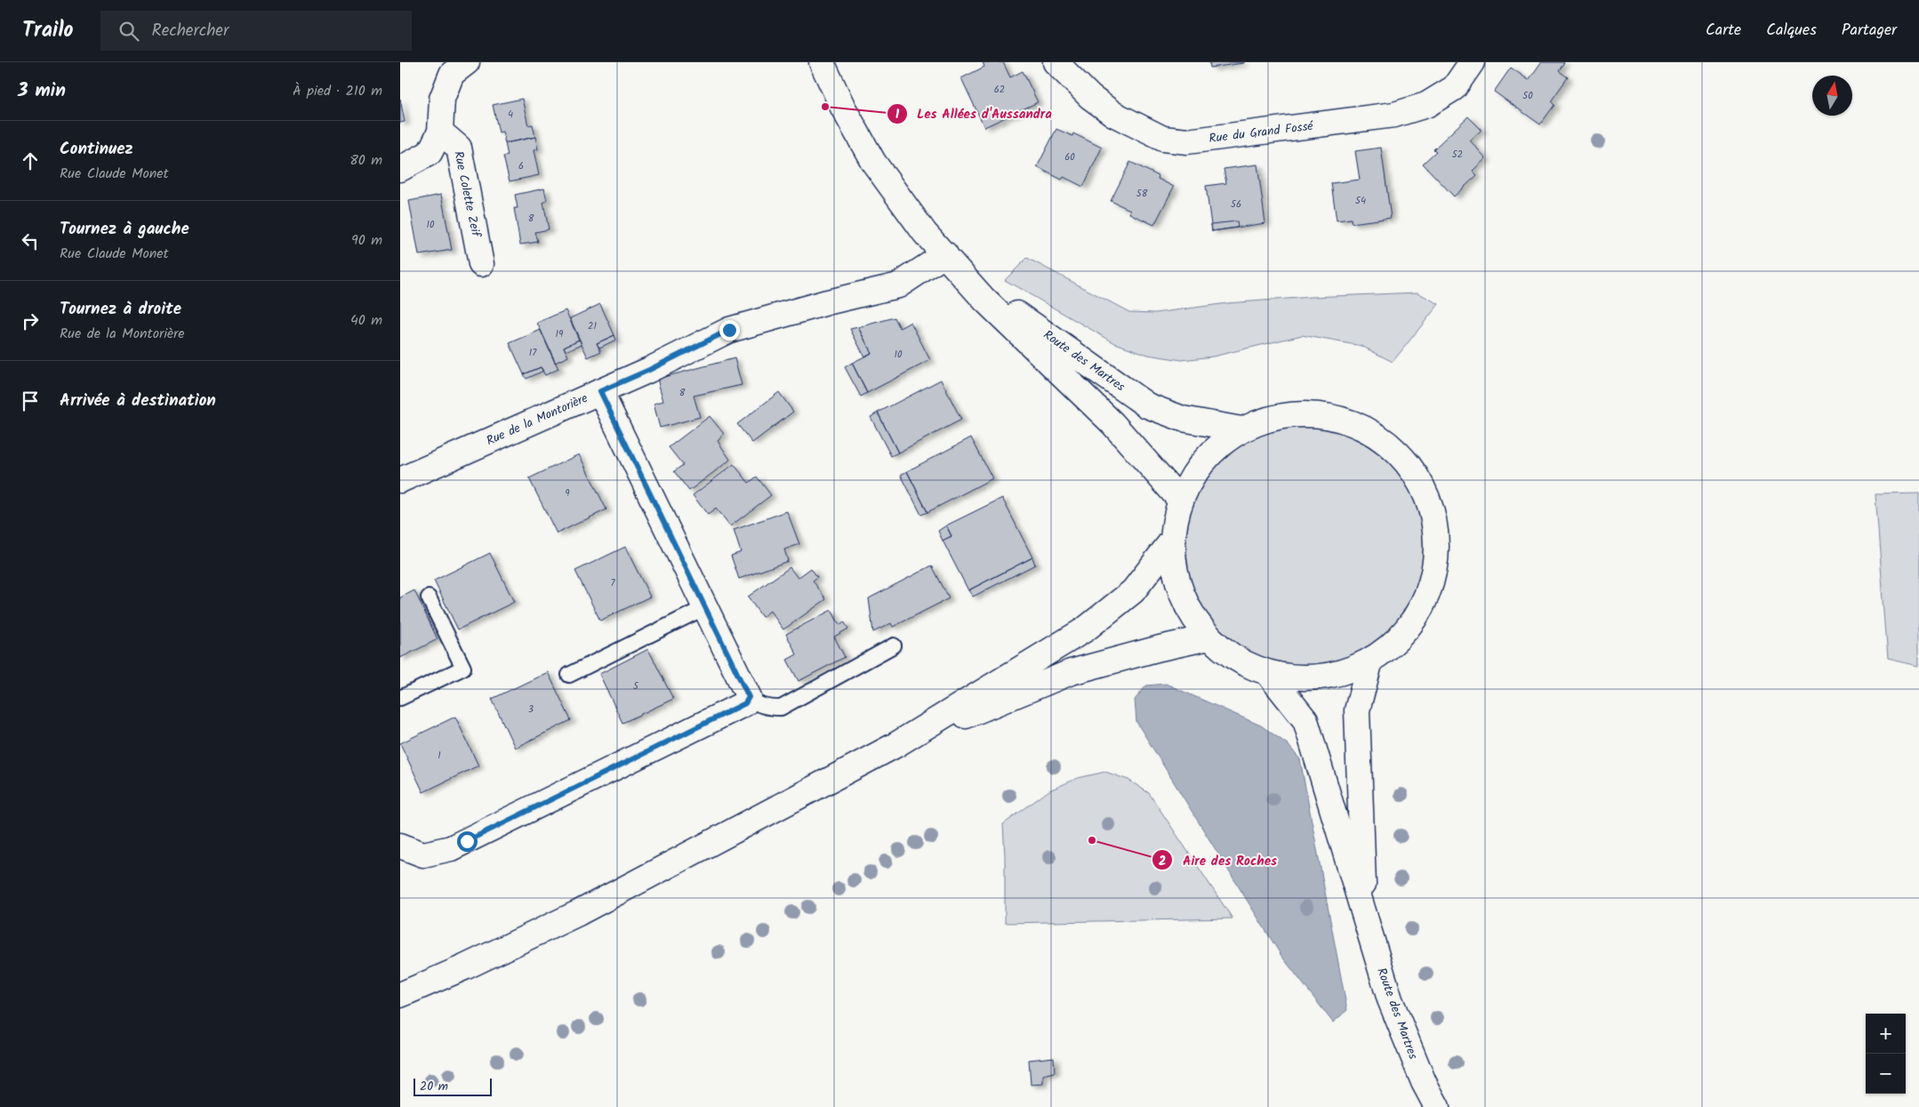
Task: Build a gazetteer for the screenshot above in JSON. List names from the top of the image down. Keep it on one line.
{"streets":{"main road":["Rue du Grand Fossé","Rue Colette Zeif","Route des Martres","Rue de la Montorière"]},"crossings":[["Route des Martres","Rue de la Montorière"]],"places":["Les Allées d'Aussandra","Aire des Roches"],"house_numbers":["62","50","4","52","60","6","58","54","56","8","10","21","19","17","10","8","9","7","5","3","1"],"scale_bar":"20 m","north":"top","page":{"header":"Trailo","search":"Rechercher","nav":["Carte","Calques","Partager"],"heading":["3 min","À pied · 210 m"],"list":[["Continuez","Rue Claude Monet","80 m"],["Tournez à gauche","Rue Claude Monet","90 m"],["Tournez à droite","Rue de la Montorière","40 m"],"Arrivée à destination"],"map_buttons":["+","−"],"scale":"20 m"}}
